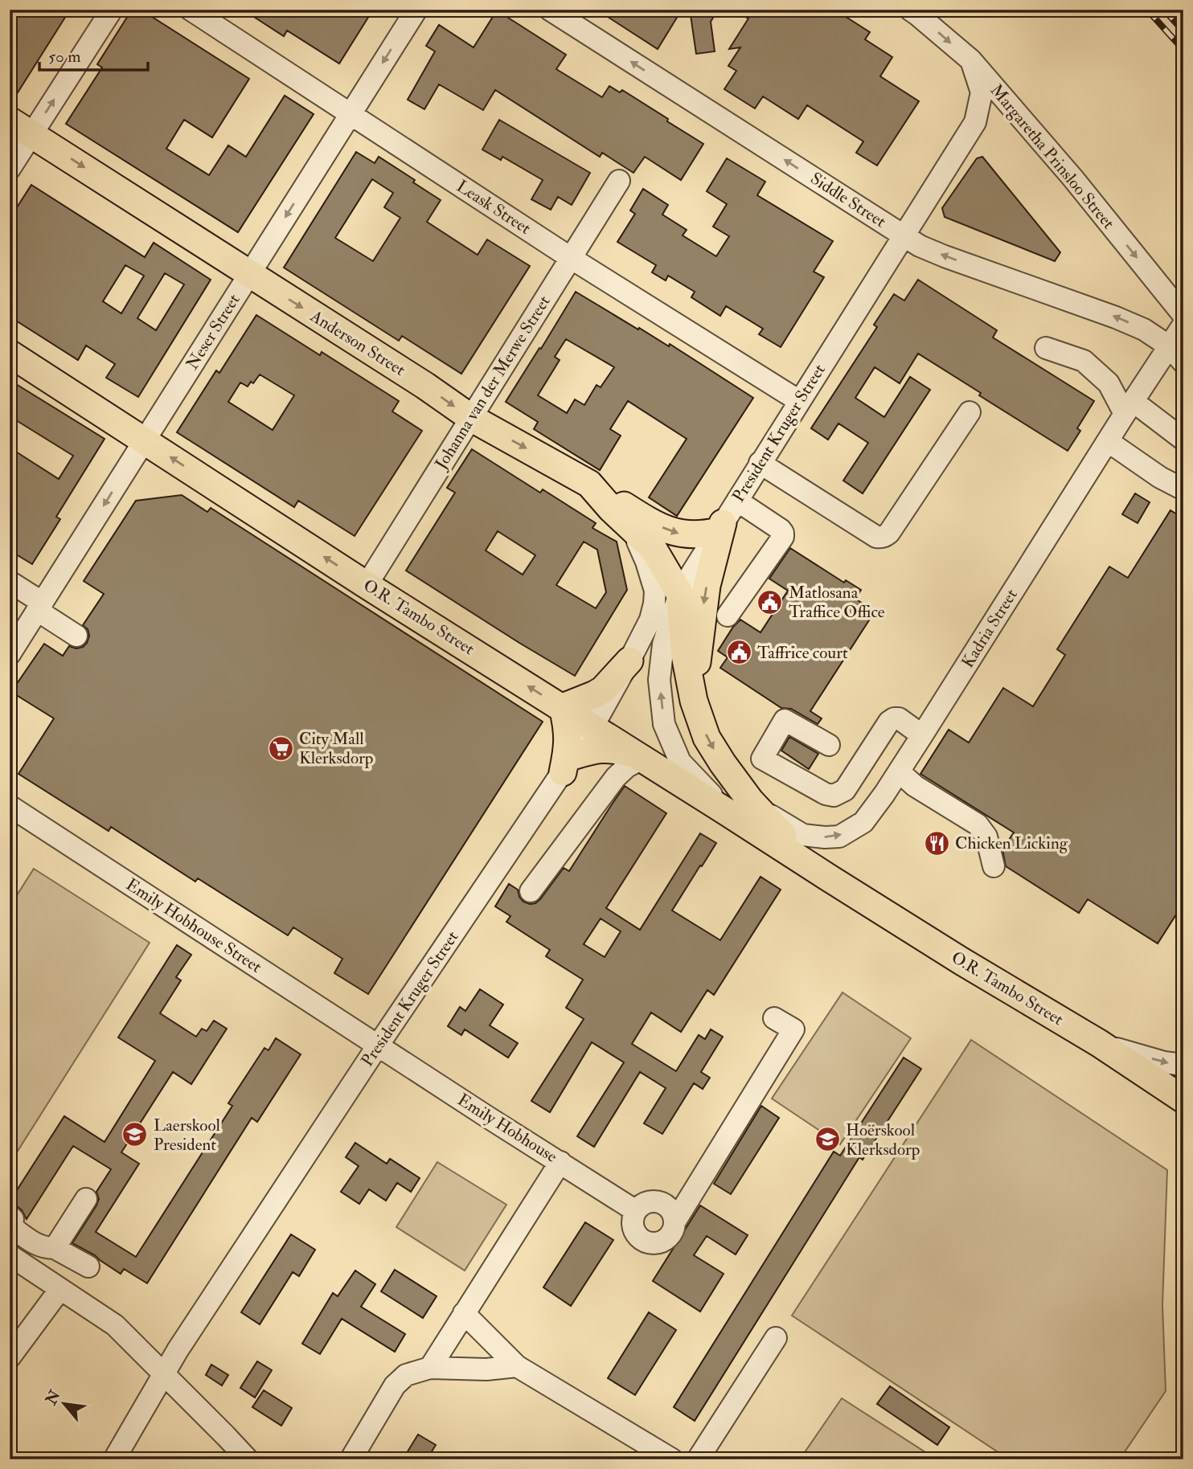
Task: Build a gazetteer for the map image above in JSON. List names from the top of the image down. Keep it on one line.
{"streets":{"main road":["Anderson Street","O.R. Tambo Street"],"street":["Margaretha Prinsloo Street","Siddle Street","Leask Street","Neser Street","Johanna van der Merwe Street","President Kruger Street","Kadria Street","Emily Hobhouse Street","Emily Hobhouse"]},"crossings":[["Margaretha Prinsloo Street","President Kruger Street"],["Siddle Street","President Kruger Street"],["Siddle Street","Kadria Street"],["Leask Street","Neser Street"],["Leask Street","Johanna van der Merwe Street"],["Leask Street","President Kruger Street"],["Neser Street","Anderson Street"],["Neser Street","O.R. Tambo Street"],["Anderson Street","Johanna van der Merwe Street"],["Anderson Street","President Kruger Street"],["Anderson Street","O.R. Tambo Street"],["Johanna van der Merwe Street","O.R. Tambo Street"],["President Kruger Street","O.R. Tambo Street"],["President Kruger Street","Kadria Street"],["President Kruger Street","Emily Hobhouse Street"],["President Kruger Street","Emily Hobhouse"],["O.R. Tambo Street","Kadria Street"],["Emily Hobhouse Street","Emily Hobhouse"]],"one_way":["Margaretha Prinsloo Street","Siddle Street","Neser Street","Anderson Street"],"places":{"public building":["Matlosana Traffice Office","Taffrice court"],"supermarket":["City Mall Klerksdorp"],"restaurant":["Chicken Licking"],"school or university":["Laerskool President","Hoërskool Klerksdorp"]},"scale_bar":"50 m","north":"top left"}
